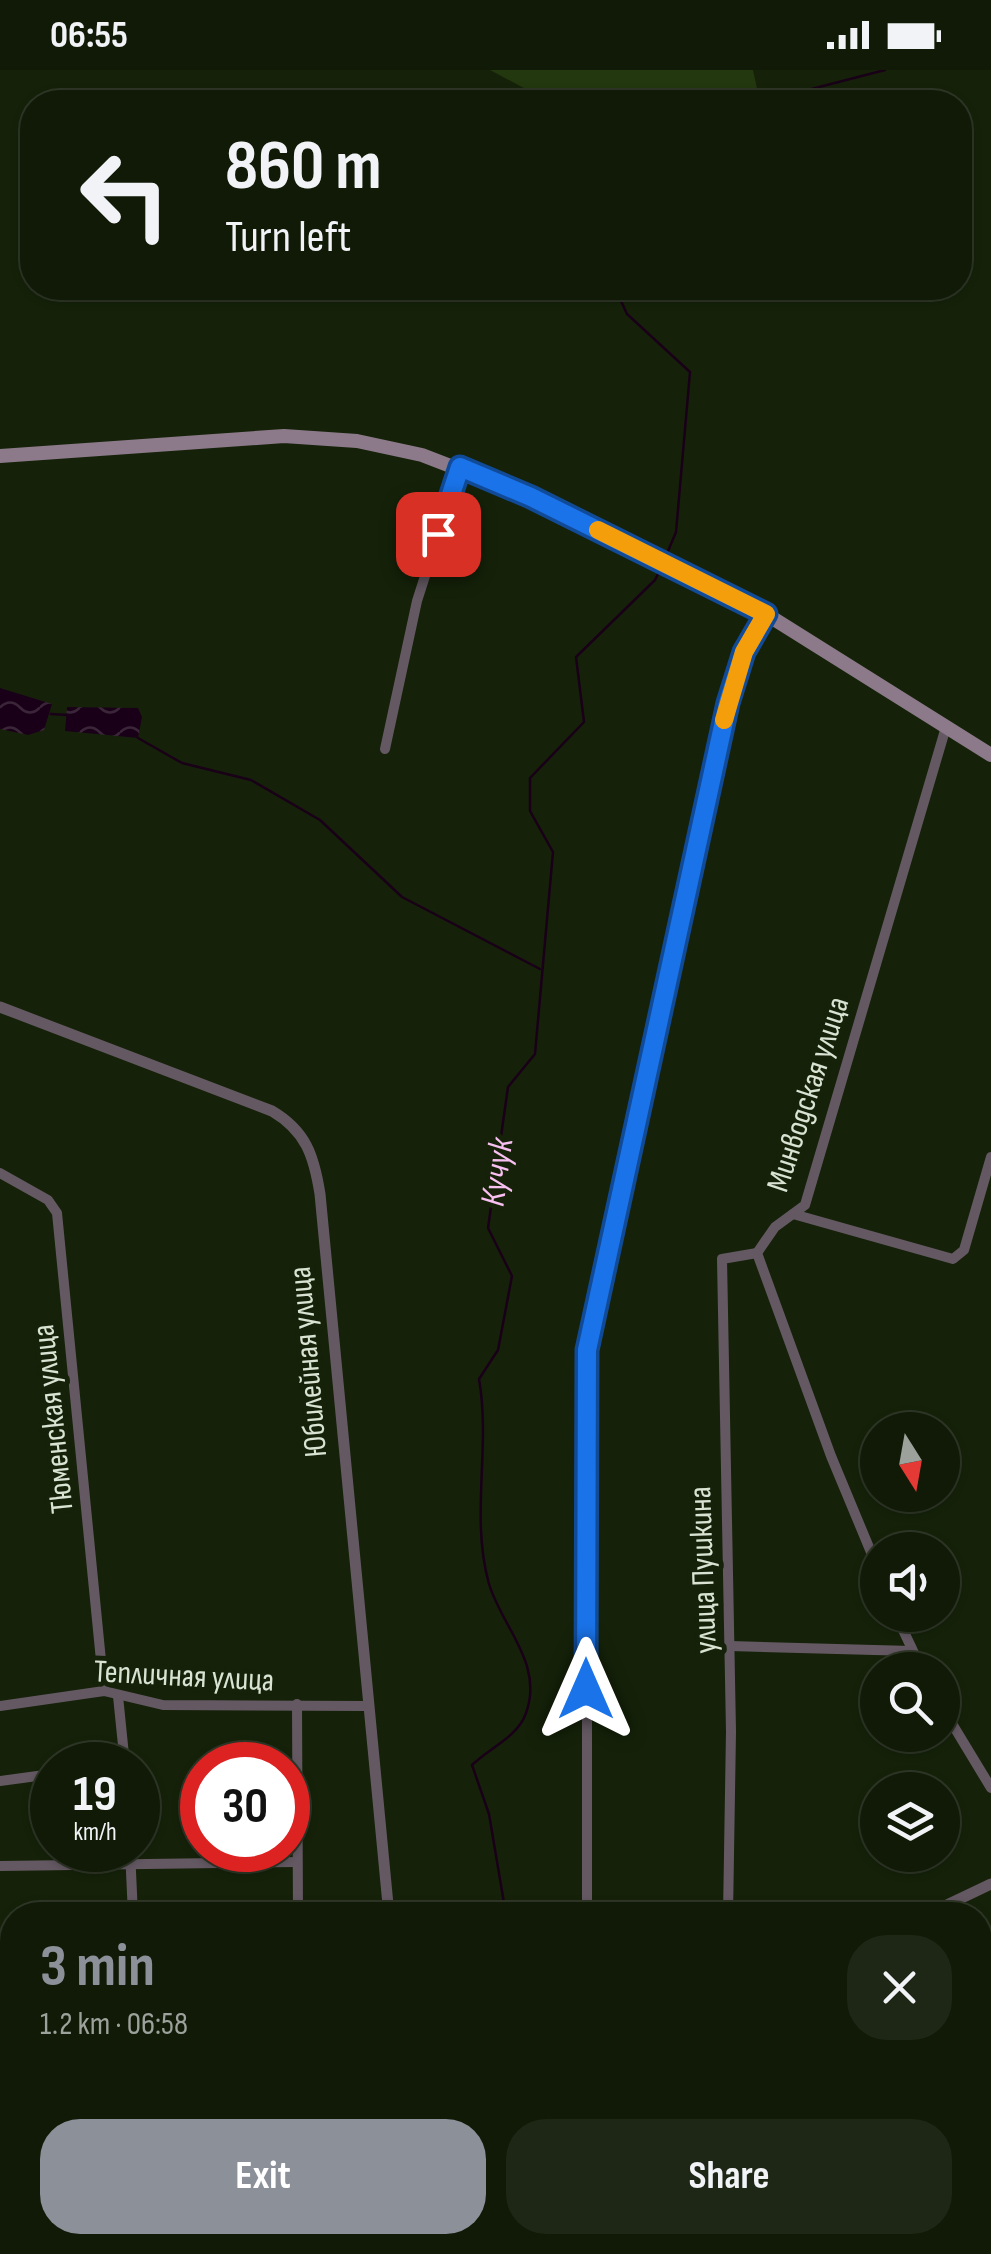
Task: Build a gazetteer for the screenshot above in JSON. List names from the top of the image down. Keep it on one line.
{"streets":{"street":["Минводская улица","Юбилейная улица","Тюменская улица","улица Пушкина","Тепличная улица"]},"crossings":[["Минводская улица","улица Пушкина"],["Юбилейная улица","Тепличная улица"],["Тюменская улица","Тепличная улица"]],"water":["Кучук"],"north":"bottom","page":{"status":"06:55","turn":["860 m","Turn left"],"speed":"19 km/h","limit":"30","heading":["3 min","1.2 km · 06:58"],"buttons":["Exit","Share"]}}
